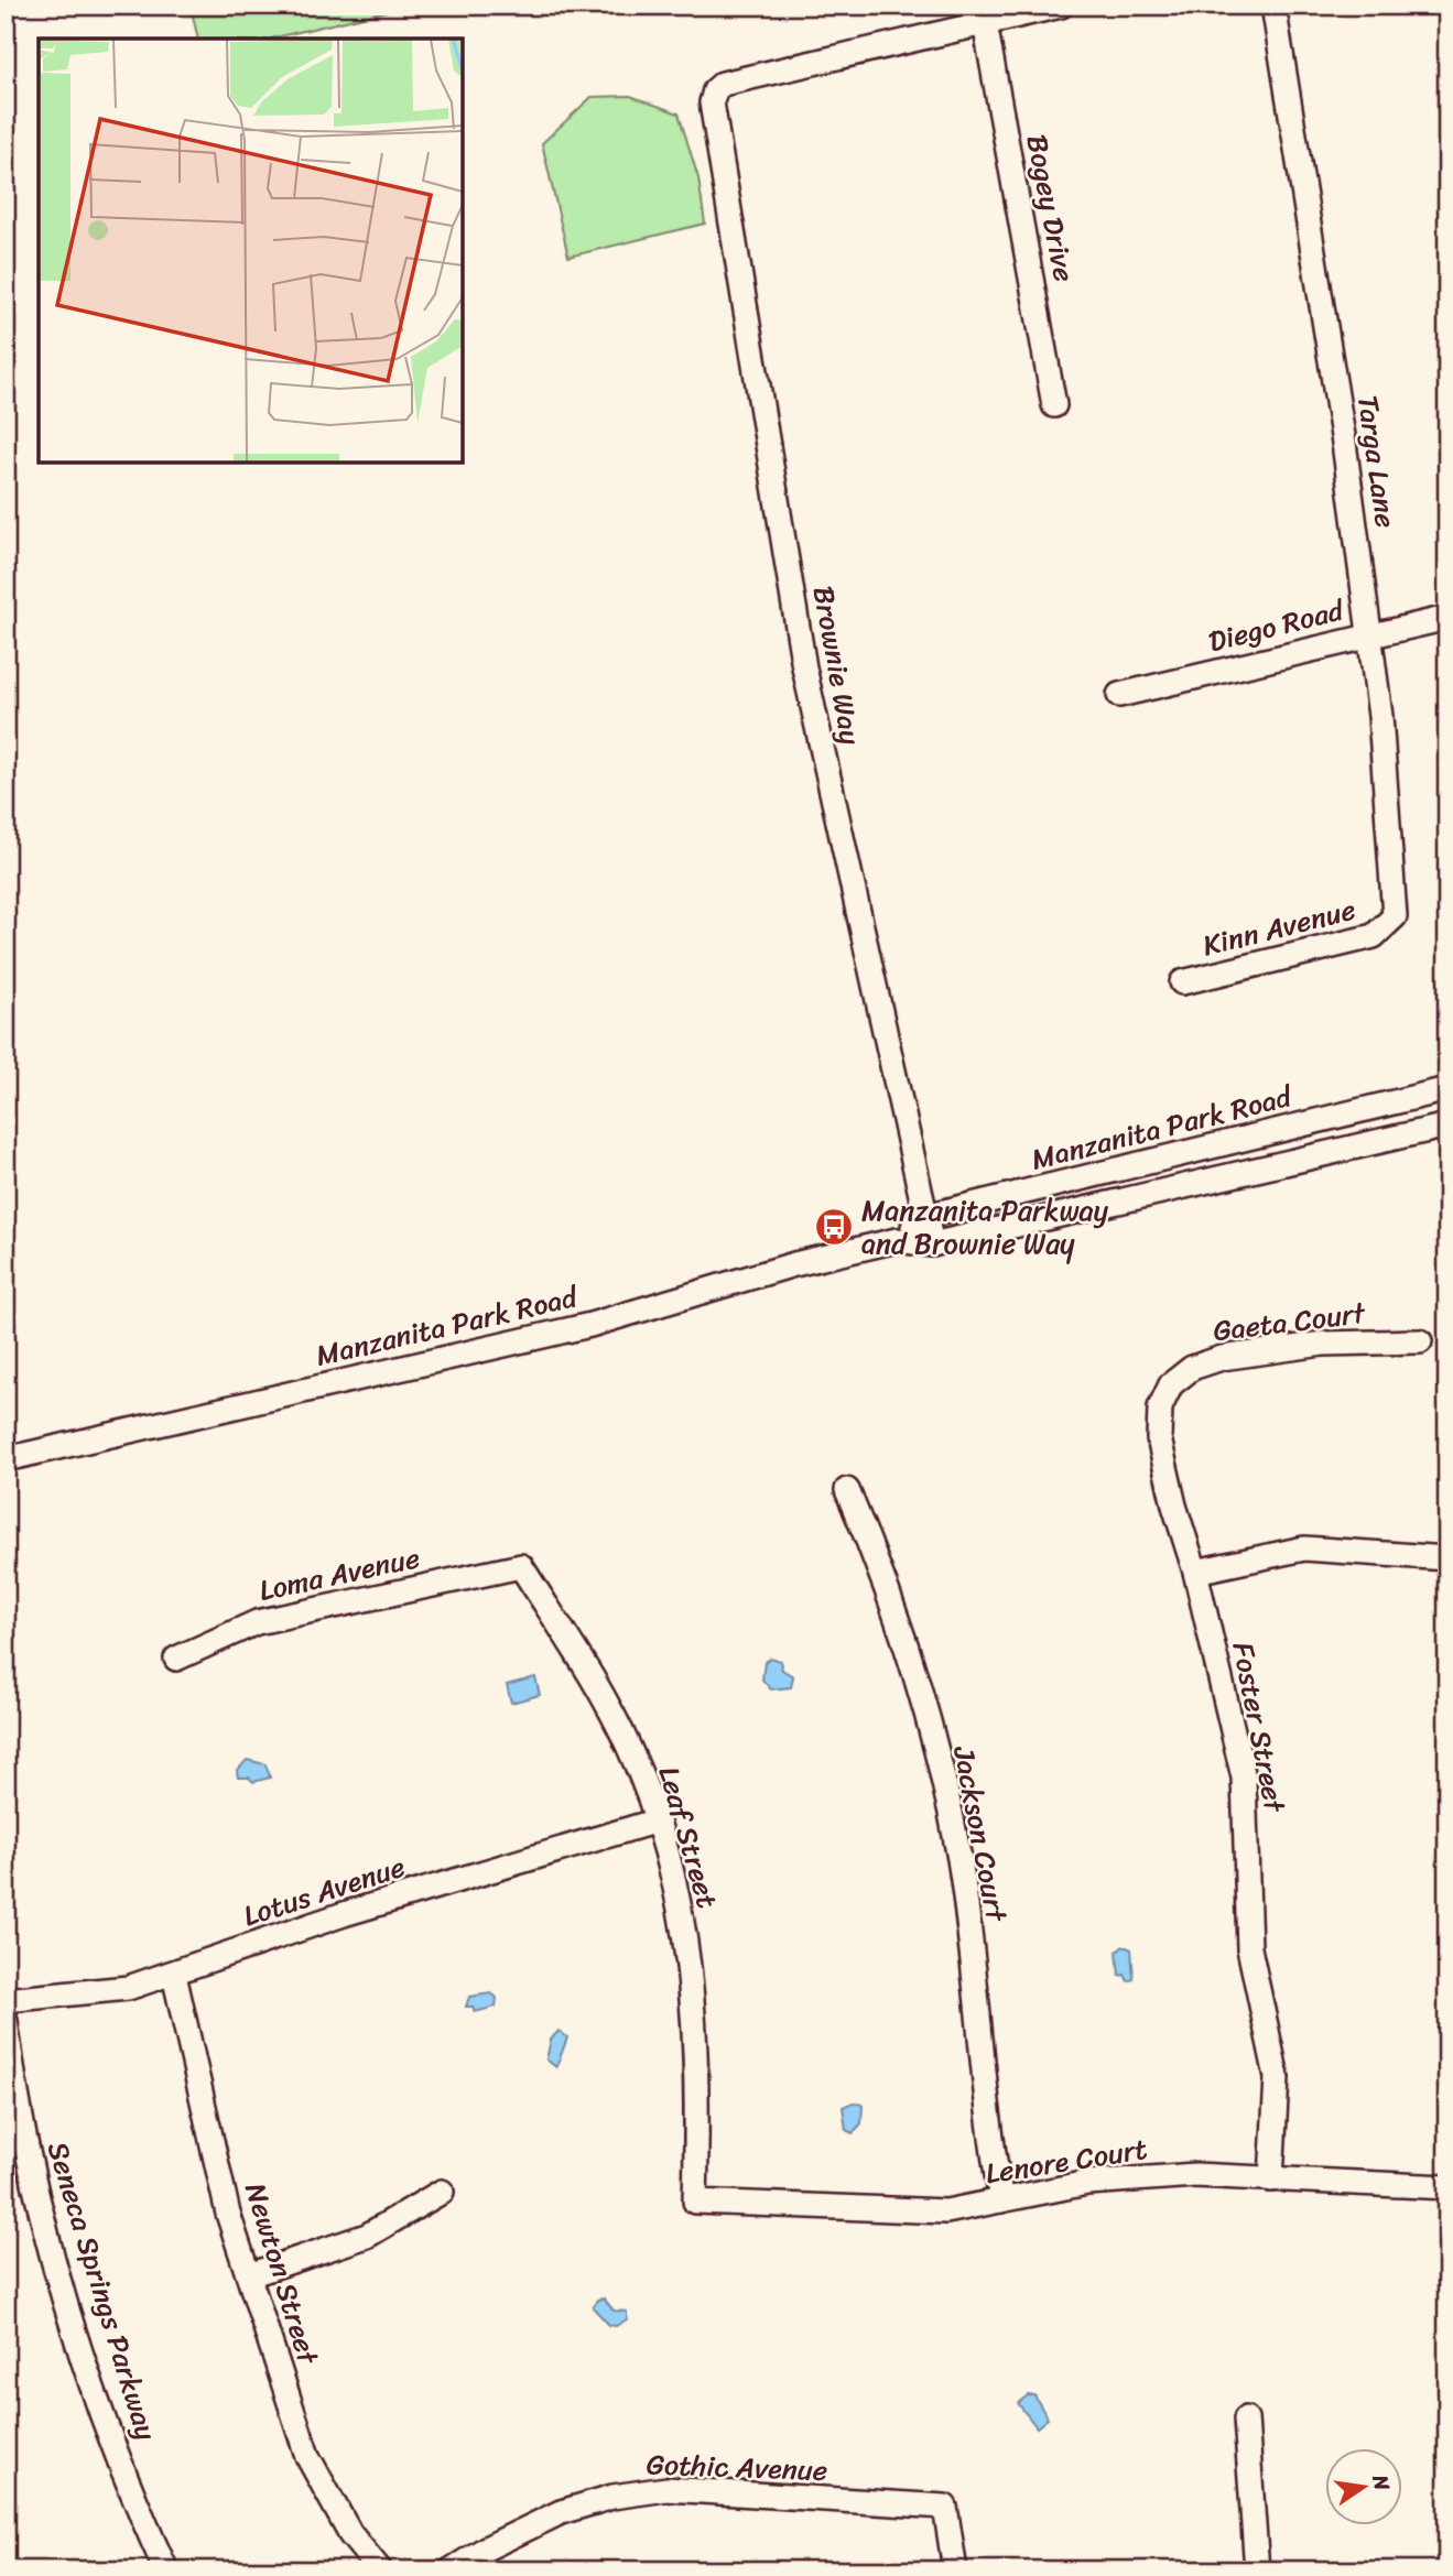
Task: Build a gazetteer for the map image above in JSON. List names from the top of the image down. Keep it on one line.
{"streets":{"street":["Bogey Drive","Targa Lane","Diego Road","Brownie Way","Kinn Avenue","Manzanita Park Road","Gaeta Court","Loma Avenue","Foster Street","Jackson Court","Leaf Street","Lotus Avenue","Lenore Court","Newton Street","Seneca Springs Parkway","Gothic Avenue"]},"crossings":[["Bogey Drive","Brownie Way"],["Targa Lane","Diego Road"],["Targa Lane","Kinn Avenue"],["Brownie Way","Manzanita Park Road"],["Gaeta Court","Foster Street"],["Loma Avenue","Leaf Street"],["Foster Street","Lenore Court"],["Jackson Court","Lenore Court"],["Leaf Street","Lotus Avenue"],["Leaf Street","Lenore Court"],["Lotus Avenue","Newton Street"]],"places":{"bus stop":["Manzanita Parkway and Brownie Way"]},"north":"right"}
